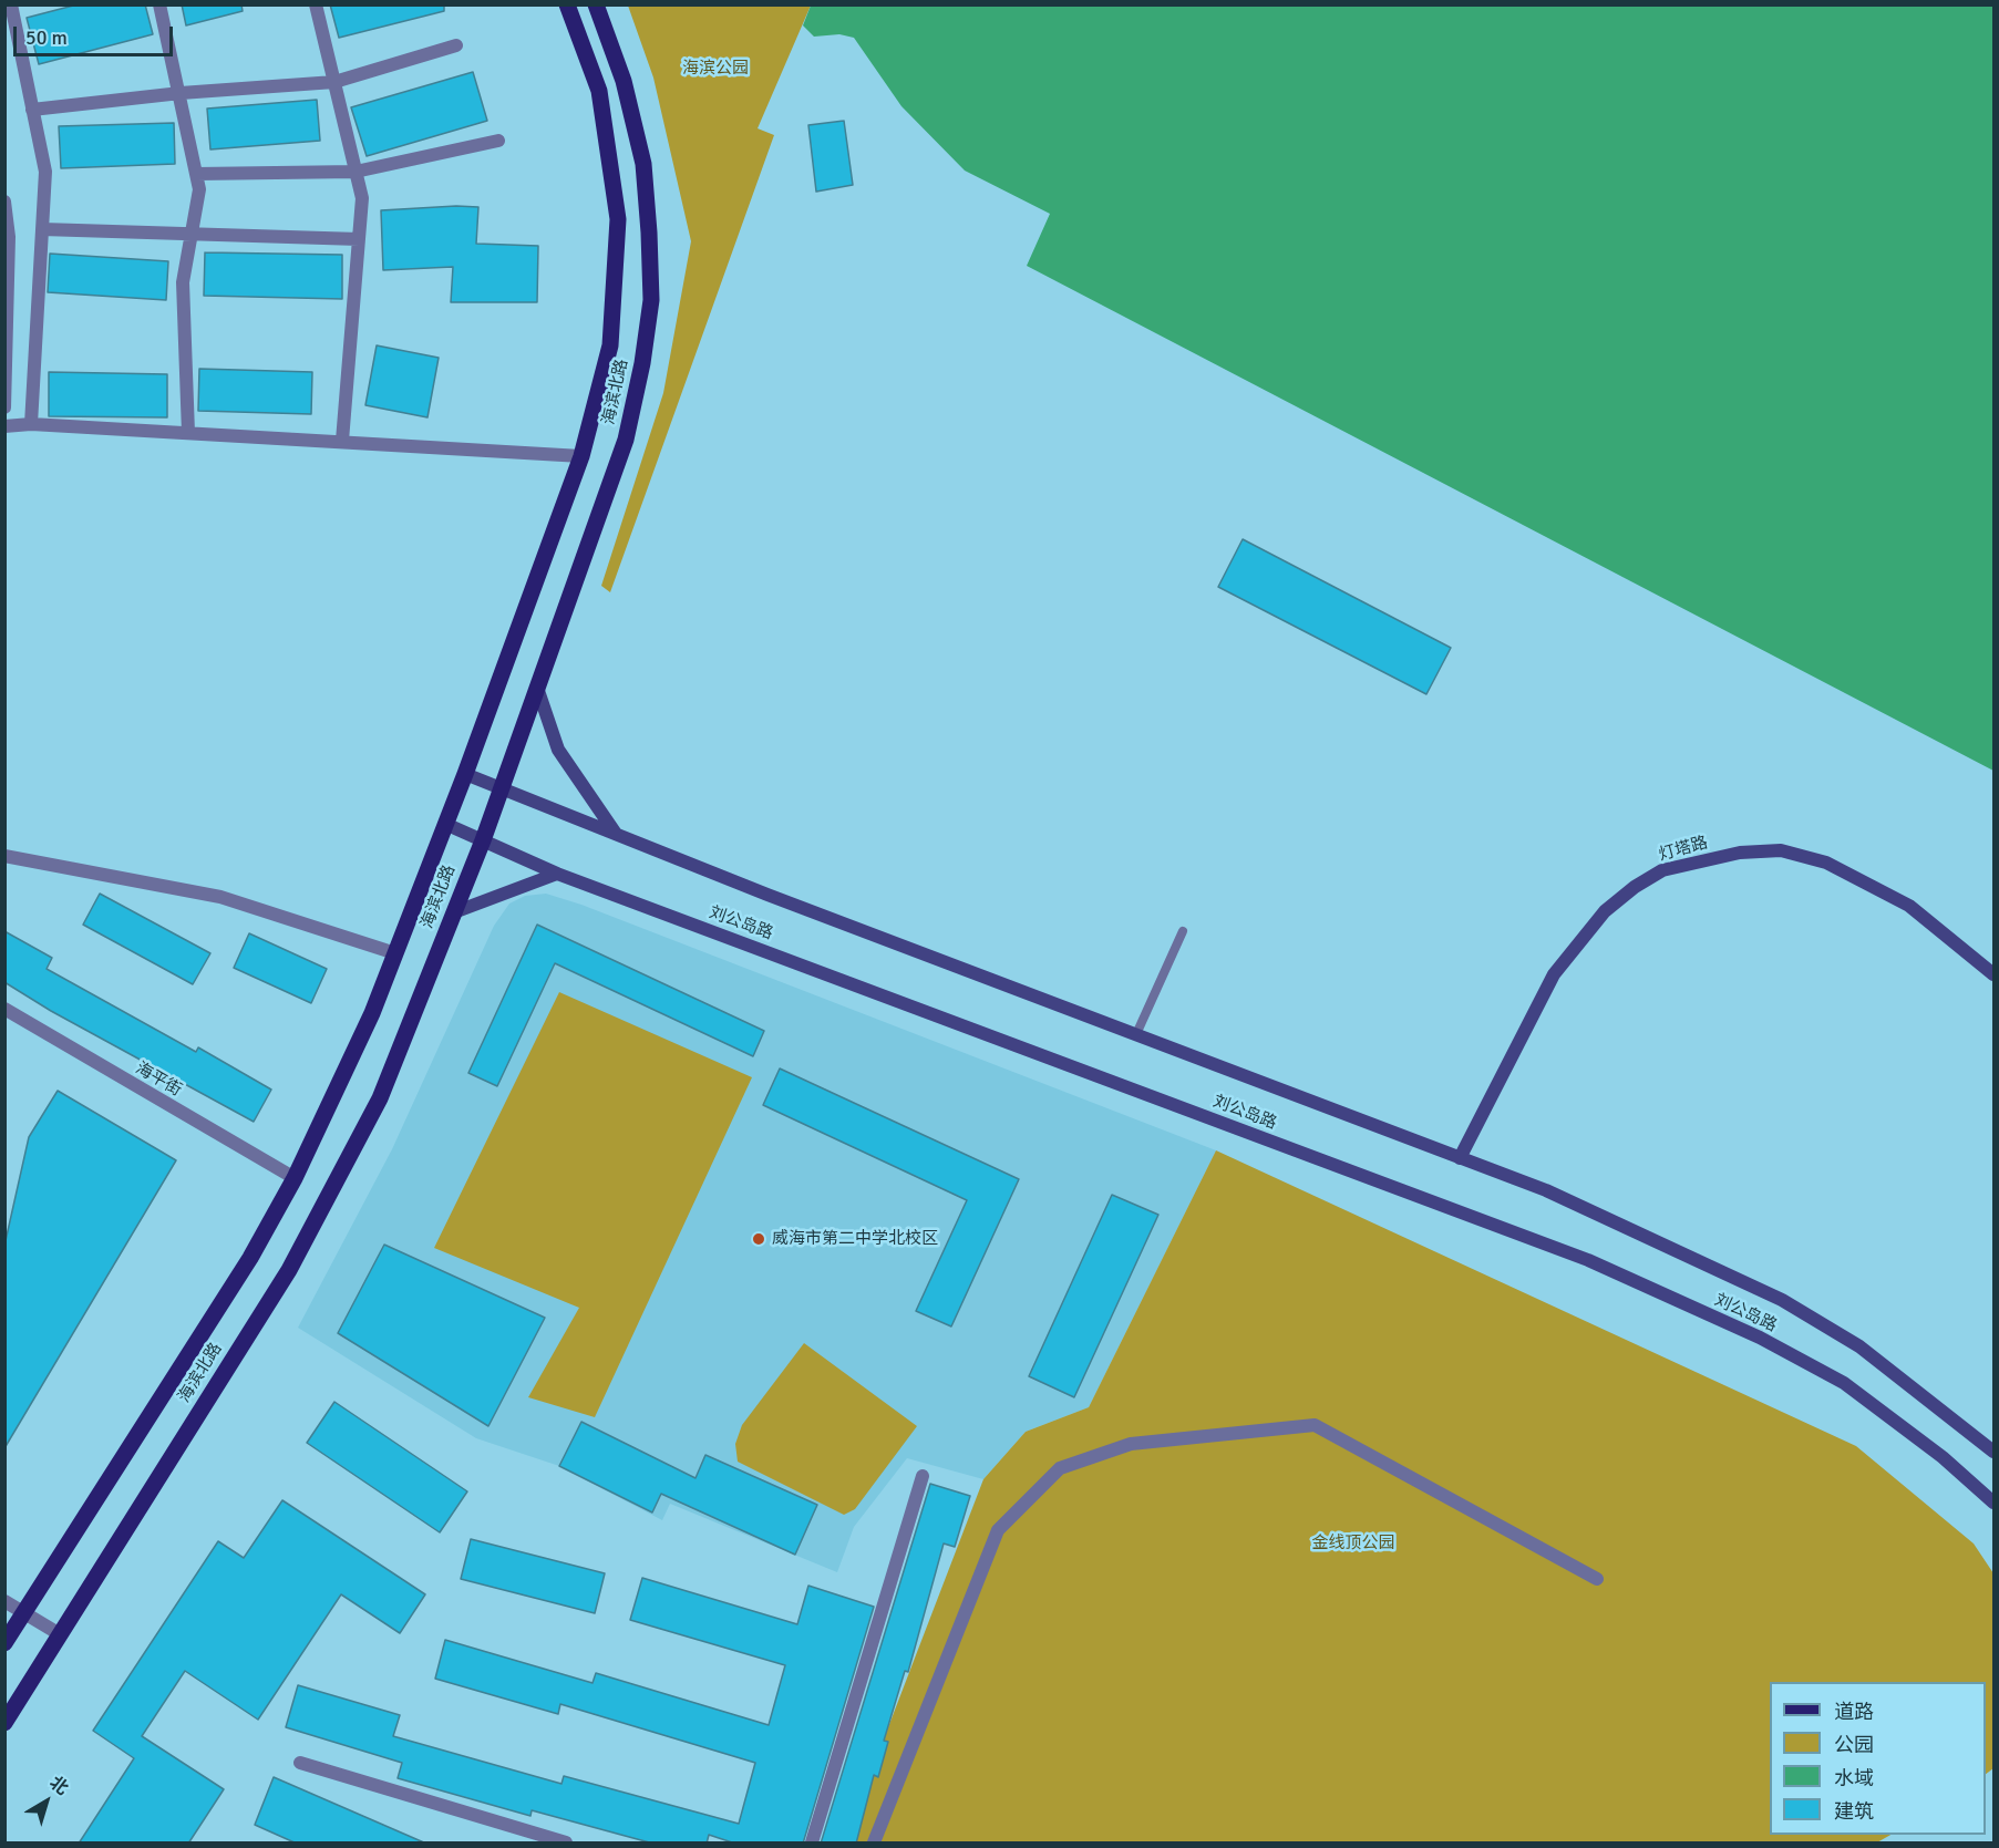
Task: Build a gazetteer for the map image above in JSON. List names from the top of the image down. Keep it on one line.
{"streets":{"main road":["海滨北路","灯塔路","刘公岛路"],"street":["海平街"]},"crossings":[["海滨北路","刘公岛路"],["海滨北路","海平街"],["灯塔路","刘公岛路"]],"parks":["海滨公园","金线顶公园"],"places":["威海市第二中学北校区"],"legend":["道路","公园","水域","建筑"],"scale_bar":"50 m","north":"top right"}
